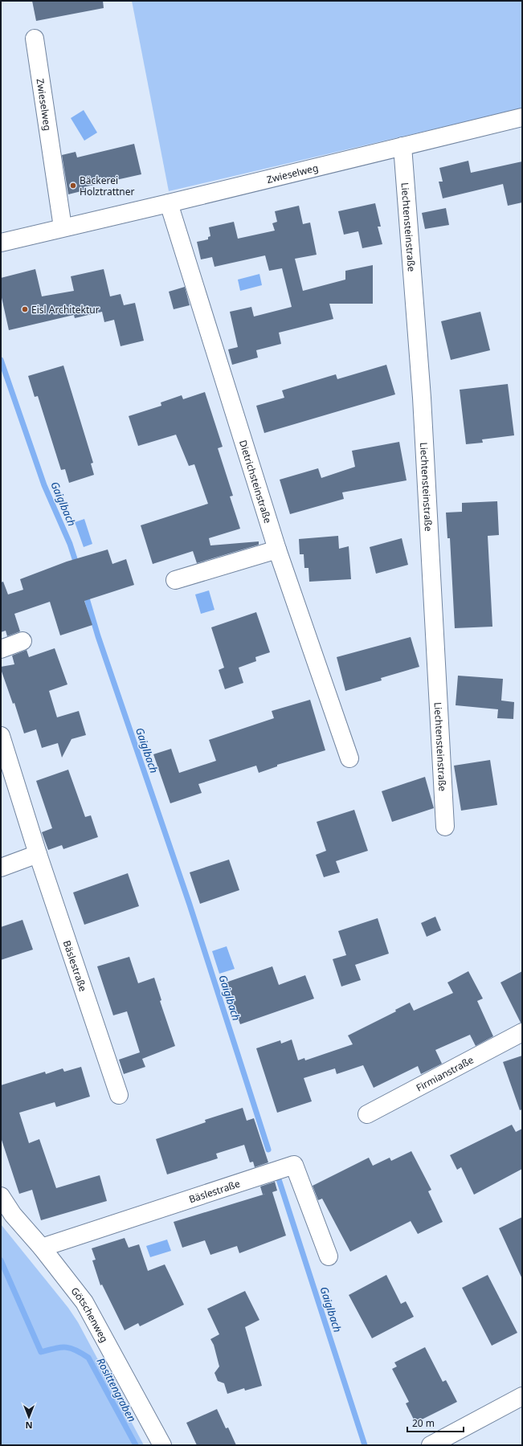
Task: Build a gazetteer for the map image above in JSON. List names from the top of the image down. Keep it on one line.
{"streets":{"street":["Zwieselweg","Liechtensteinstraße","Dietrichsteinstraße","Bäslestraße","Firmianstraße","Götschenweg"]},"crossings":[["Zwieselweg","Liechtensteinstraße"],["Zwieselweg","Dietrichsteinstraße"],["Bäslestraße","Götschenweg"]],"water":["Gaiglbach","Rosittengraben"],"places":["Bäckerei Holztrattner","Eisl Architektur"],"scale_bar":"20 m","north":"bottom"}
